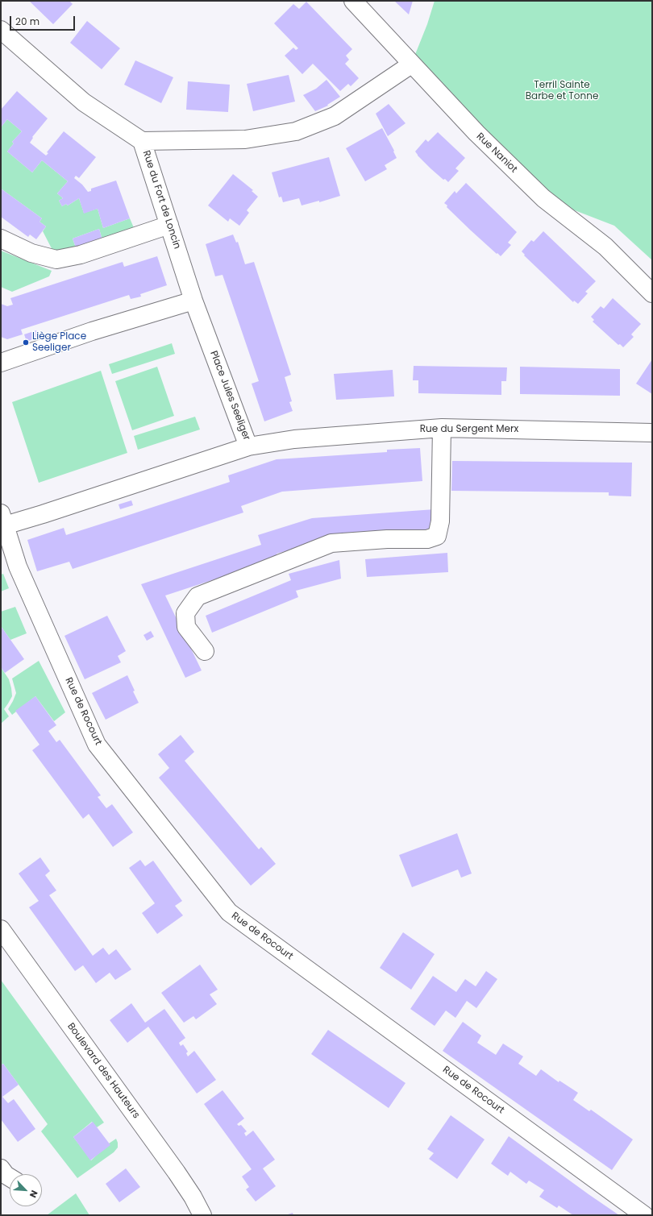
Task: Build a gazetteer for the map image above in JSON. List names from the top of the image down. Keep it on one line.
{"streets":{"street":["Rue Naniot","Rue du Fort de Loncin","Place Jules Seeliger","Rue du Sergent Merx","Rue de Rocourt","Boulevard des Hauteurs"]},"crossings":[["Rue du Fort de Loncin","Place Jules Seeliger"],["Place Jules Seeliger","Rue du Sergent Merx"],["Place Jules Seeliger","Rue de Rocourt"]],"parks":["Terril Sainte Barbe et Tonne"],"places":["Liège Place Seeliger"],"scale_bar":"20 m","north":"bottom right"}
